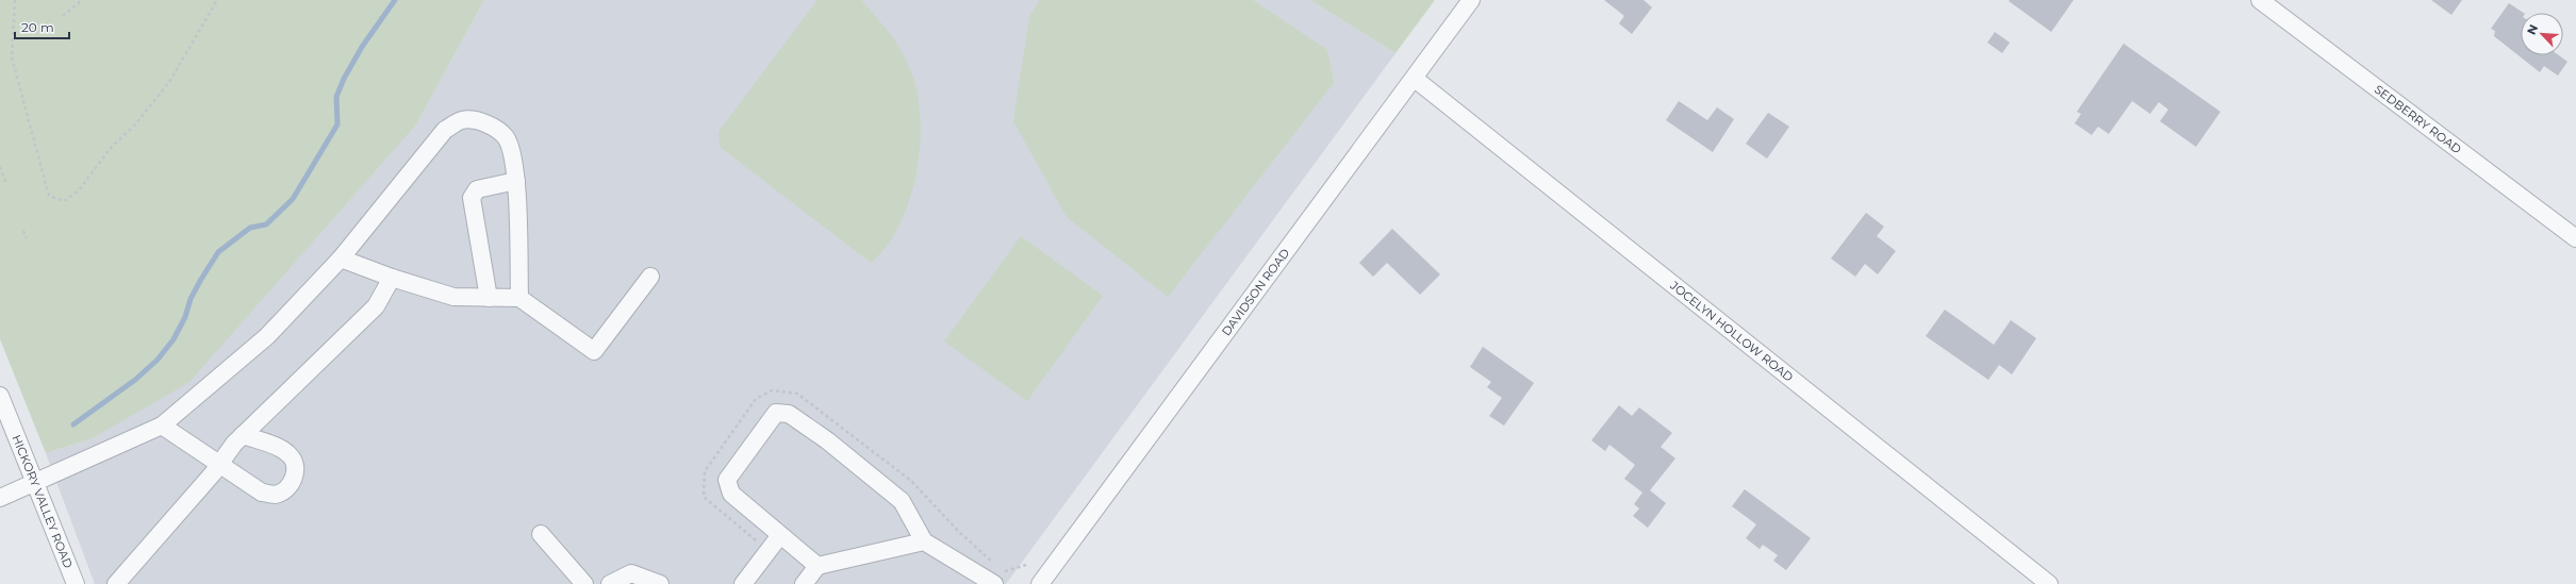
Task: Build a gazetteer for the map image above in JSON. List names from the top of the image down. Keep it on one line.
{"streets":{"street":["SEDBERRY ROAD","DAVIDSON ROAD","JOCELYN HOLLOW ROAD","HICKORY VALLEY ROAD"]},"crossings":[["DAVIDSON ROAD","JOCELYN HOLLOW ROAD"]],"scale_bar":"20 m","north":"top left"}
